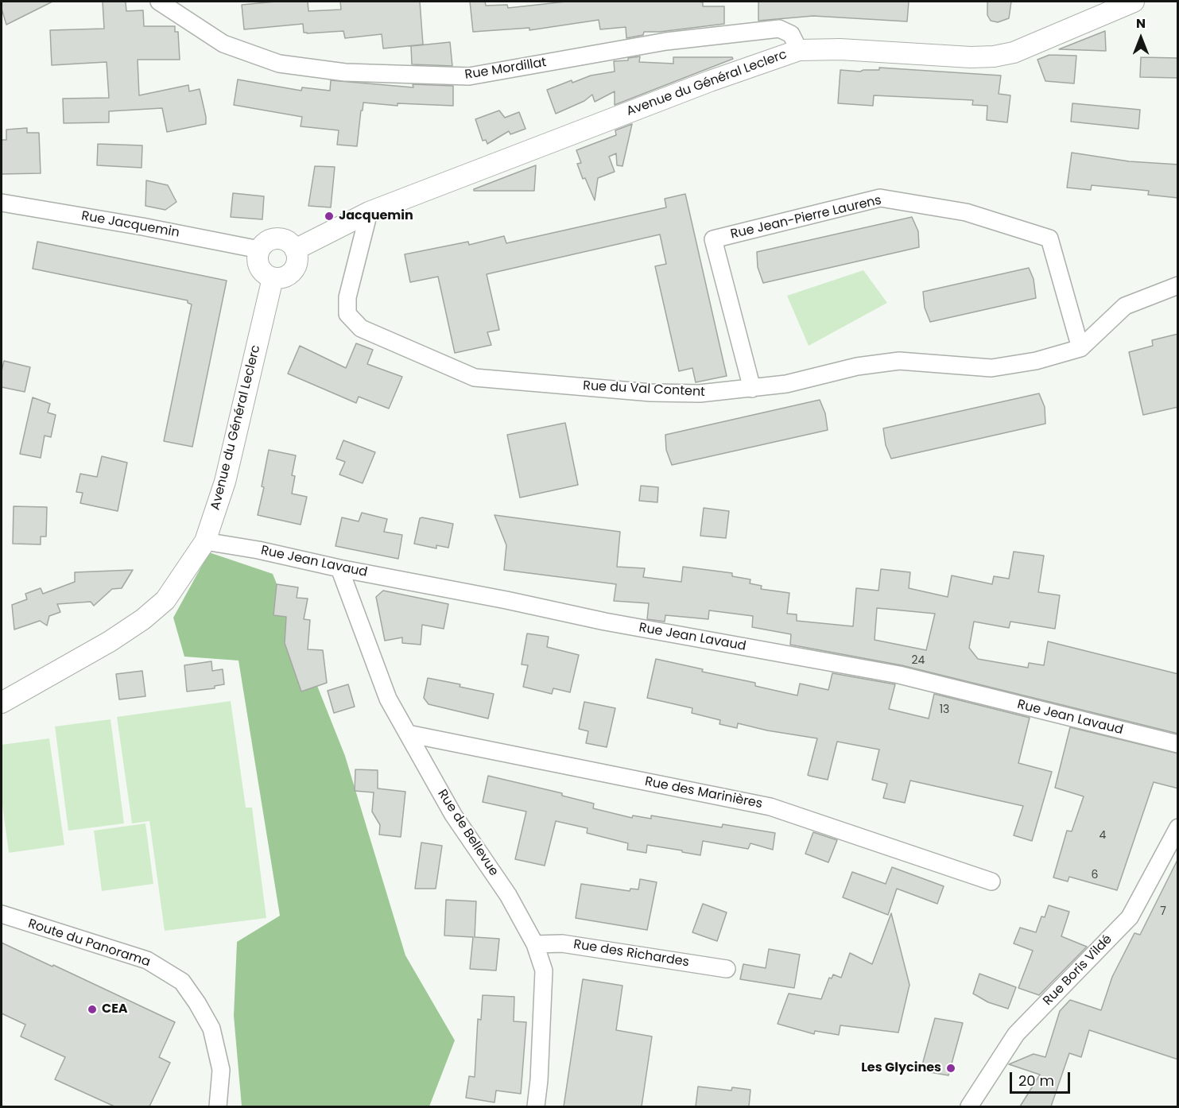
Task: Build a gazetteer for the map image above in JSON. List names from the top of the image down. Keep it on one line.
{"streets":{"street":["Rue Mordillat","Avenue du Général Leclerc","Rue Jean-Pierre Laurens","Rue Jacquemin","Rue du Val Content","Rue Jean Lavaud","Rue des Marinières","Rue de Bellevue","Route du Panorama","Rue des Richardes","Rue Boris Vildé"]},"crossings":[["Rue Mordillat","Avenue du Général Leclerc"],["Avenue du Général Leclerc","Rue Jacquemin"],["Avenue du Général Leclerc","Rue du Val Content"],["Avenue du Général Leclerc","Rue Jean Lavaud"],["Rue Jean-Pierre Laurens","Rue du Val Content"],["Rue Jean Lavaud","Rue de Bellevue"],["Rue des Marinières","Rue de Bellevue"],["Rue de Bellevue","Rue des Richardes"]],"places":["Jacquemin","CEA","Les Glycines"],"house_numbers":["24","13","4","6","7"],"scale_bar":"20 m","north":"top"}
